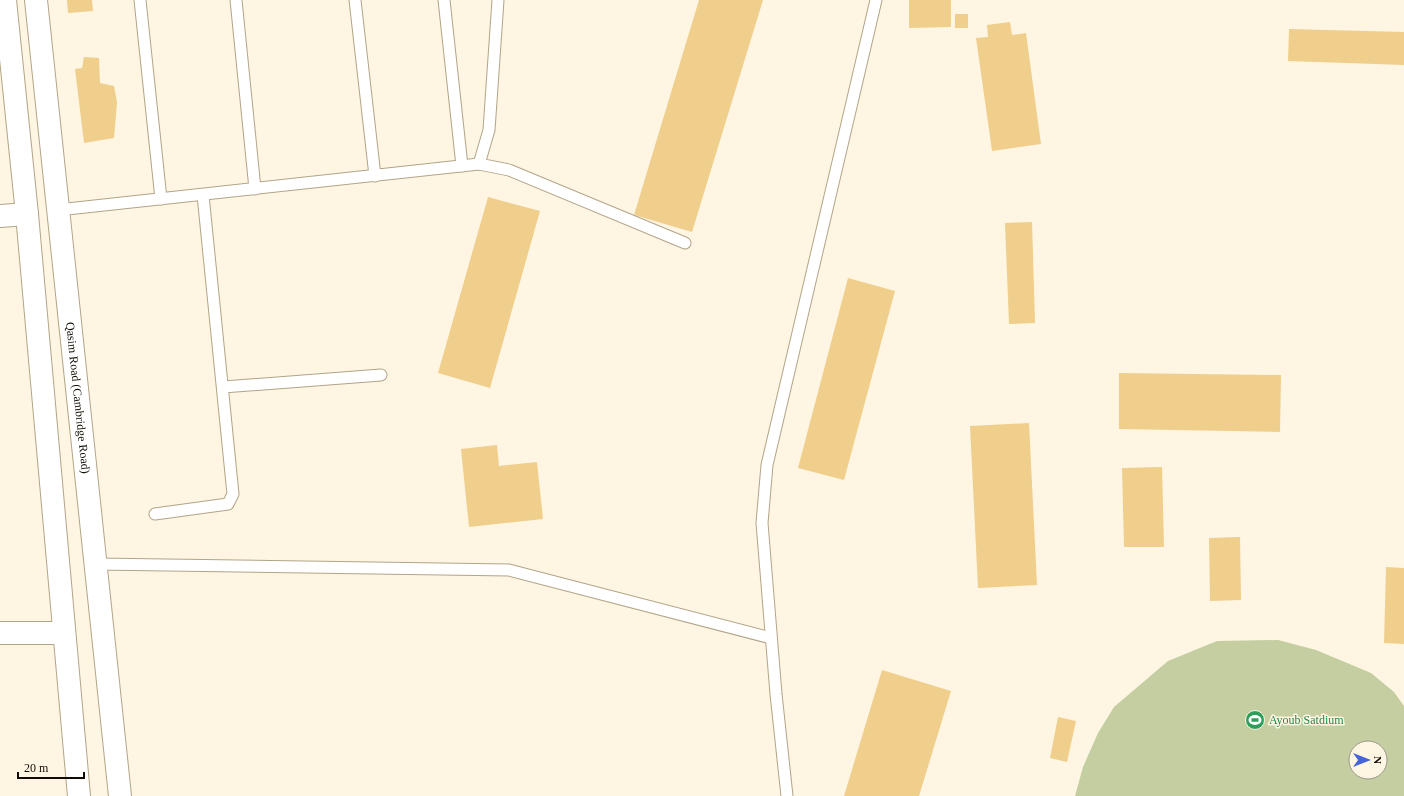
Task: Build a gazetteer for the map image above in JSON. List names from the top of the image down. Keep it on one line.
{"streets":{"main road":["Qasim Road (Cambridge Road)"]},"places":{"sports":["Ayoub Satdium"]},"scale_bar":"20 m","north":"right"}
